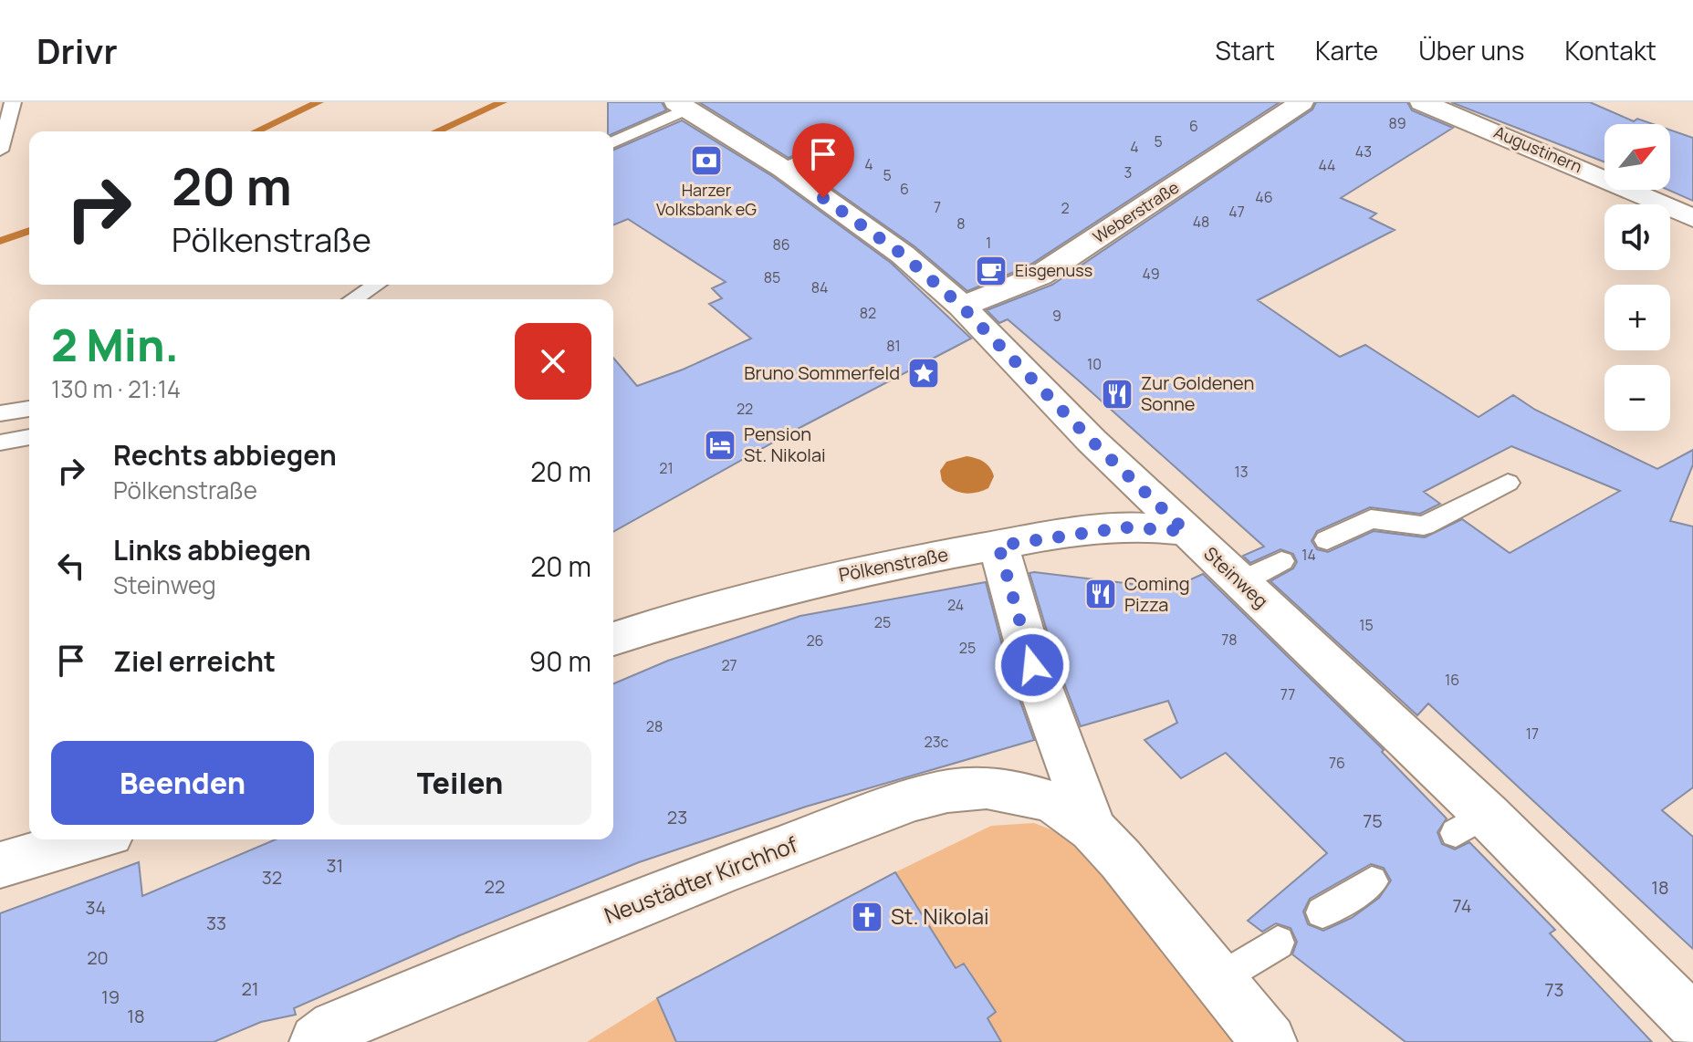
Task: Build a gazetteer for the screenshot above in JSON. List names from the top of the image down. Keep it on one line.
{"streets":{"street":["Augustinern","Weberstraße","Pölkenstraße","Steinweg","Neustädter Kirchhof"]},"crossings":[["Weberstraße","Steinweg"],["Pölkenstraße","Steinweg"],["Pölkenstraße","Neustädter Kirchhof"]],"places":{"bank":["Harzer Volksbank eG"],"cafe":["Eisgenuss"],"place":["Bruno Sommerfeld"],"restaurant":["Zur Goldenen Sonne","Coming Pizza"],"hotel":["Pension St. Nikolai"],"church":["St. Nikolai"]},"house_numbers":["89","6","5","4","43","4","44","3","5","6","46","7","2","47","48","8","1","86","49","85","84","82","9","81","10","22","21","13","14","24","25","15","78","26","25","27","16","77","28","17","23c","76","23","75","31","32","22","18","74","34","33","20","21","73","19","18"],"north":"top right","page":{"header":"Drivr","nav":["Start","Karte","Über uns","Kontakt"],"map_buttons":["+","−"],"turn":["20 m","Pölkenstraße"],"heading":["2 Min.","130 m · 21:14"],"list":[{"name":"Rechts abbiegen","note":"Pölkenstraße","value":"20 m"},{"name":"Links abbiegen","note":"Steinweg","value":"20 m"},{"name":"Ziel erreicht","value":"90 m"}],"buttons":["Beenden","Teilen"]}}
